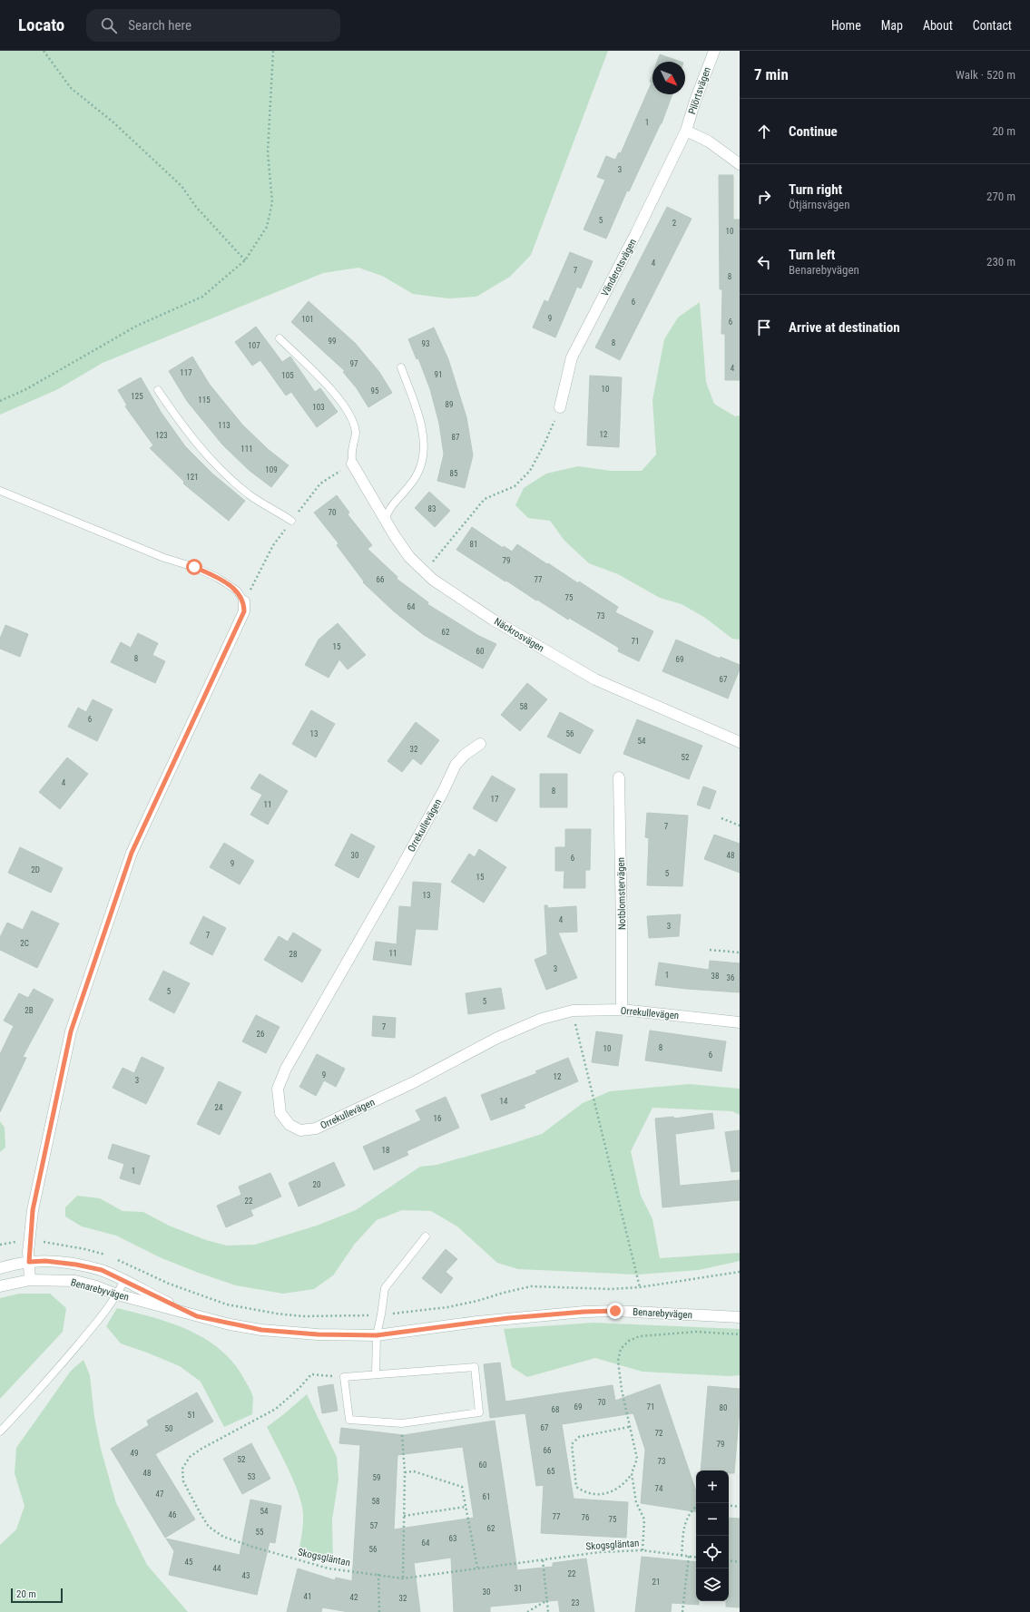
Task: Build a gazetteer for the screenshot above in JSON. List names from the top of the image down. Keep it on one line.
{"streets":{"street":["Pilörtsvägen","Vänderotsvägen","Näckrosvägen","Orrekullevägen","Notblomstervägen","Benarebyvägen"],"path":["Skogsgläntan"]},"crossings":[["Pilörtsvägen","Vänderotsvägen"],["Orrekullevägen","Notblomstervägen"]],"house_numbers":["1","3","5","2","10","4","7","8","6","9","101","6","99","8","93","107","97","4","117","91","105","10","95","125","115","89","103","113","12","123","87","111","109","85","121","83","70","81","79","66","77","75","64","73","62","71","15","60","8","69","67","58","6","13","56","54","32","52","4","8","17","11","7","30","48","6","9","2D","5","15","13","4","3","7","2C","11","28","3","1","38","36","5","5","2B","7","26","8","10","6","9","12","3","14","24","16","18","1","20","22","70","69","71","80","68","51","67","50","72","79","66","49","52","73","60","65","48","53","59","74","47","61","58","54","46","77","76","75","57","62","55","63","64","56","45","44","22","43","21","31","30","41","42","32","23"],"scale_bar":"20 m","north":"bottom right","page":{"header":"Locato","search":"Search here","nav":["Home","Map","About","Contact"],"heading":["7 min","Walk · 520 m"],"list":[["Continue","20 m"],["Turn right","Ötjärnsvägen","270 m"],["Turn left","Benarebyvägen","230 m"],"Arrive at destination"],"map_buttons":["+","−"],"scale":"20 m"}}
